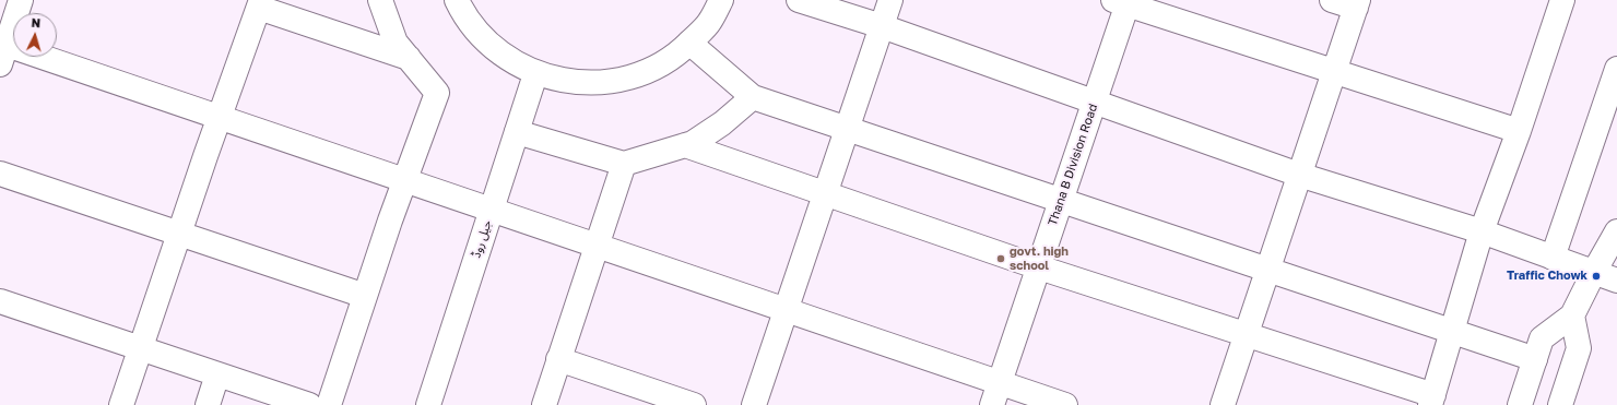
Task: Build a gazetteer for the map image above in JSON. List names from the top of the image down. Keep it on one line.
{"streets":{"street":["Thana B Division Road","جیل روڈ"]},"places":["govt. high school","Traffic Chowk"],"north":"top"}
